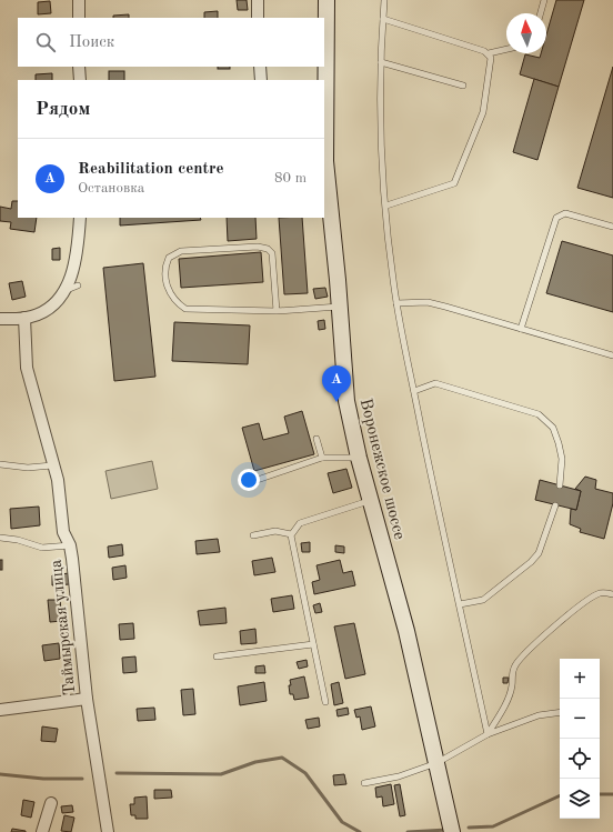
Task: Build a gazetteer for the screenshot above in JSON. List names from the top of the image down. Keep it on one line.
{"streets":{"main road":["Воронежское шоссе"],"street":["Таймырская улица"]},"north":"top","page":{"search":"Поиск","heading":"Рядом","list":[{"mark":"A","name":"Reabilitation centre","note":"Остановка","value":"80 m"}],"pins":"A","map_buttons":["+","−"]}}
